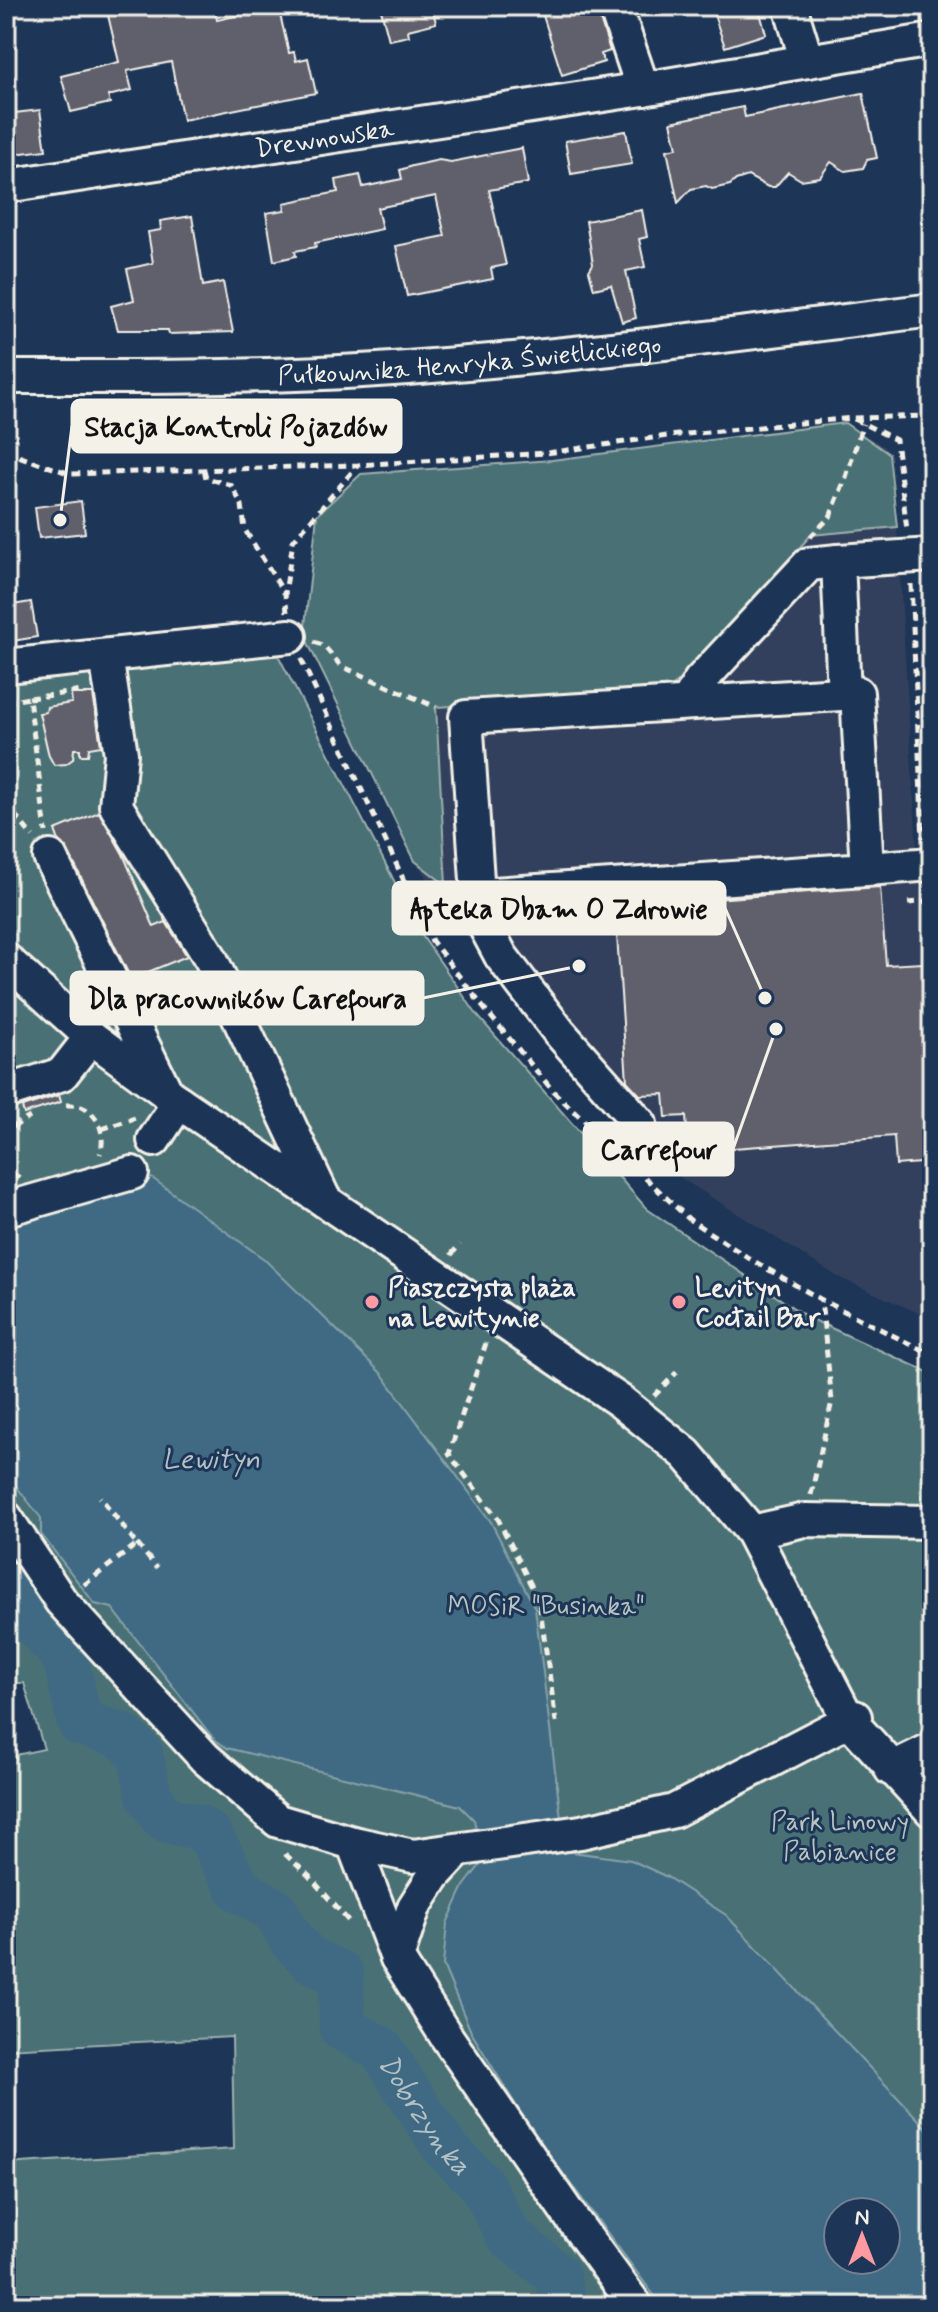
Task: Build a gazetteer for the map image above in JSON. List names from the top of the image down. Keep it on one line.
{"streets":{"street":["Drewnowska","Pułkownika Henryka Świetlickiego"]},"water":["Lewityn","Dobrzynka"],"parks":["MOSiR \"Businka\"","Park Linowy Pabianice"],"places":["Stacja Kontroli Pojazdów","Dla pracowników Carefoura","Apteka Dbam O Zdrowie","Carrefour","Piaszczysta plaża na Lewitynie","Levityn Coctail Bar"],"north":"top"}
